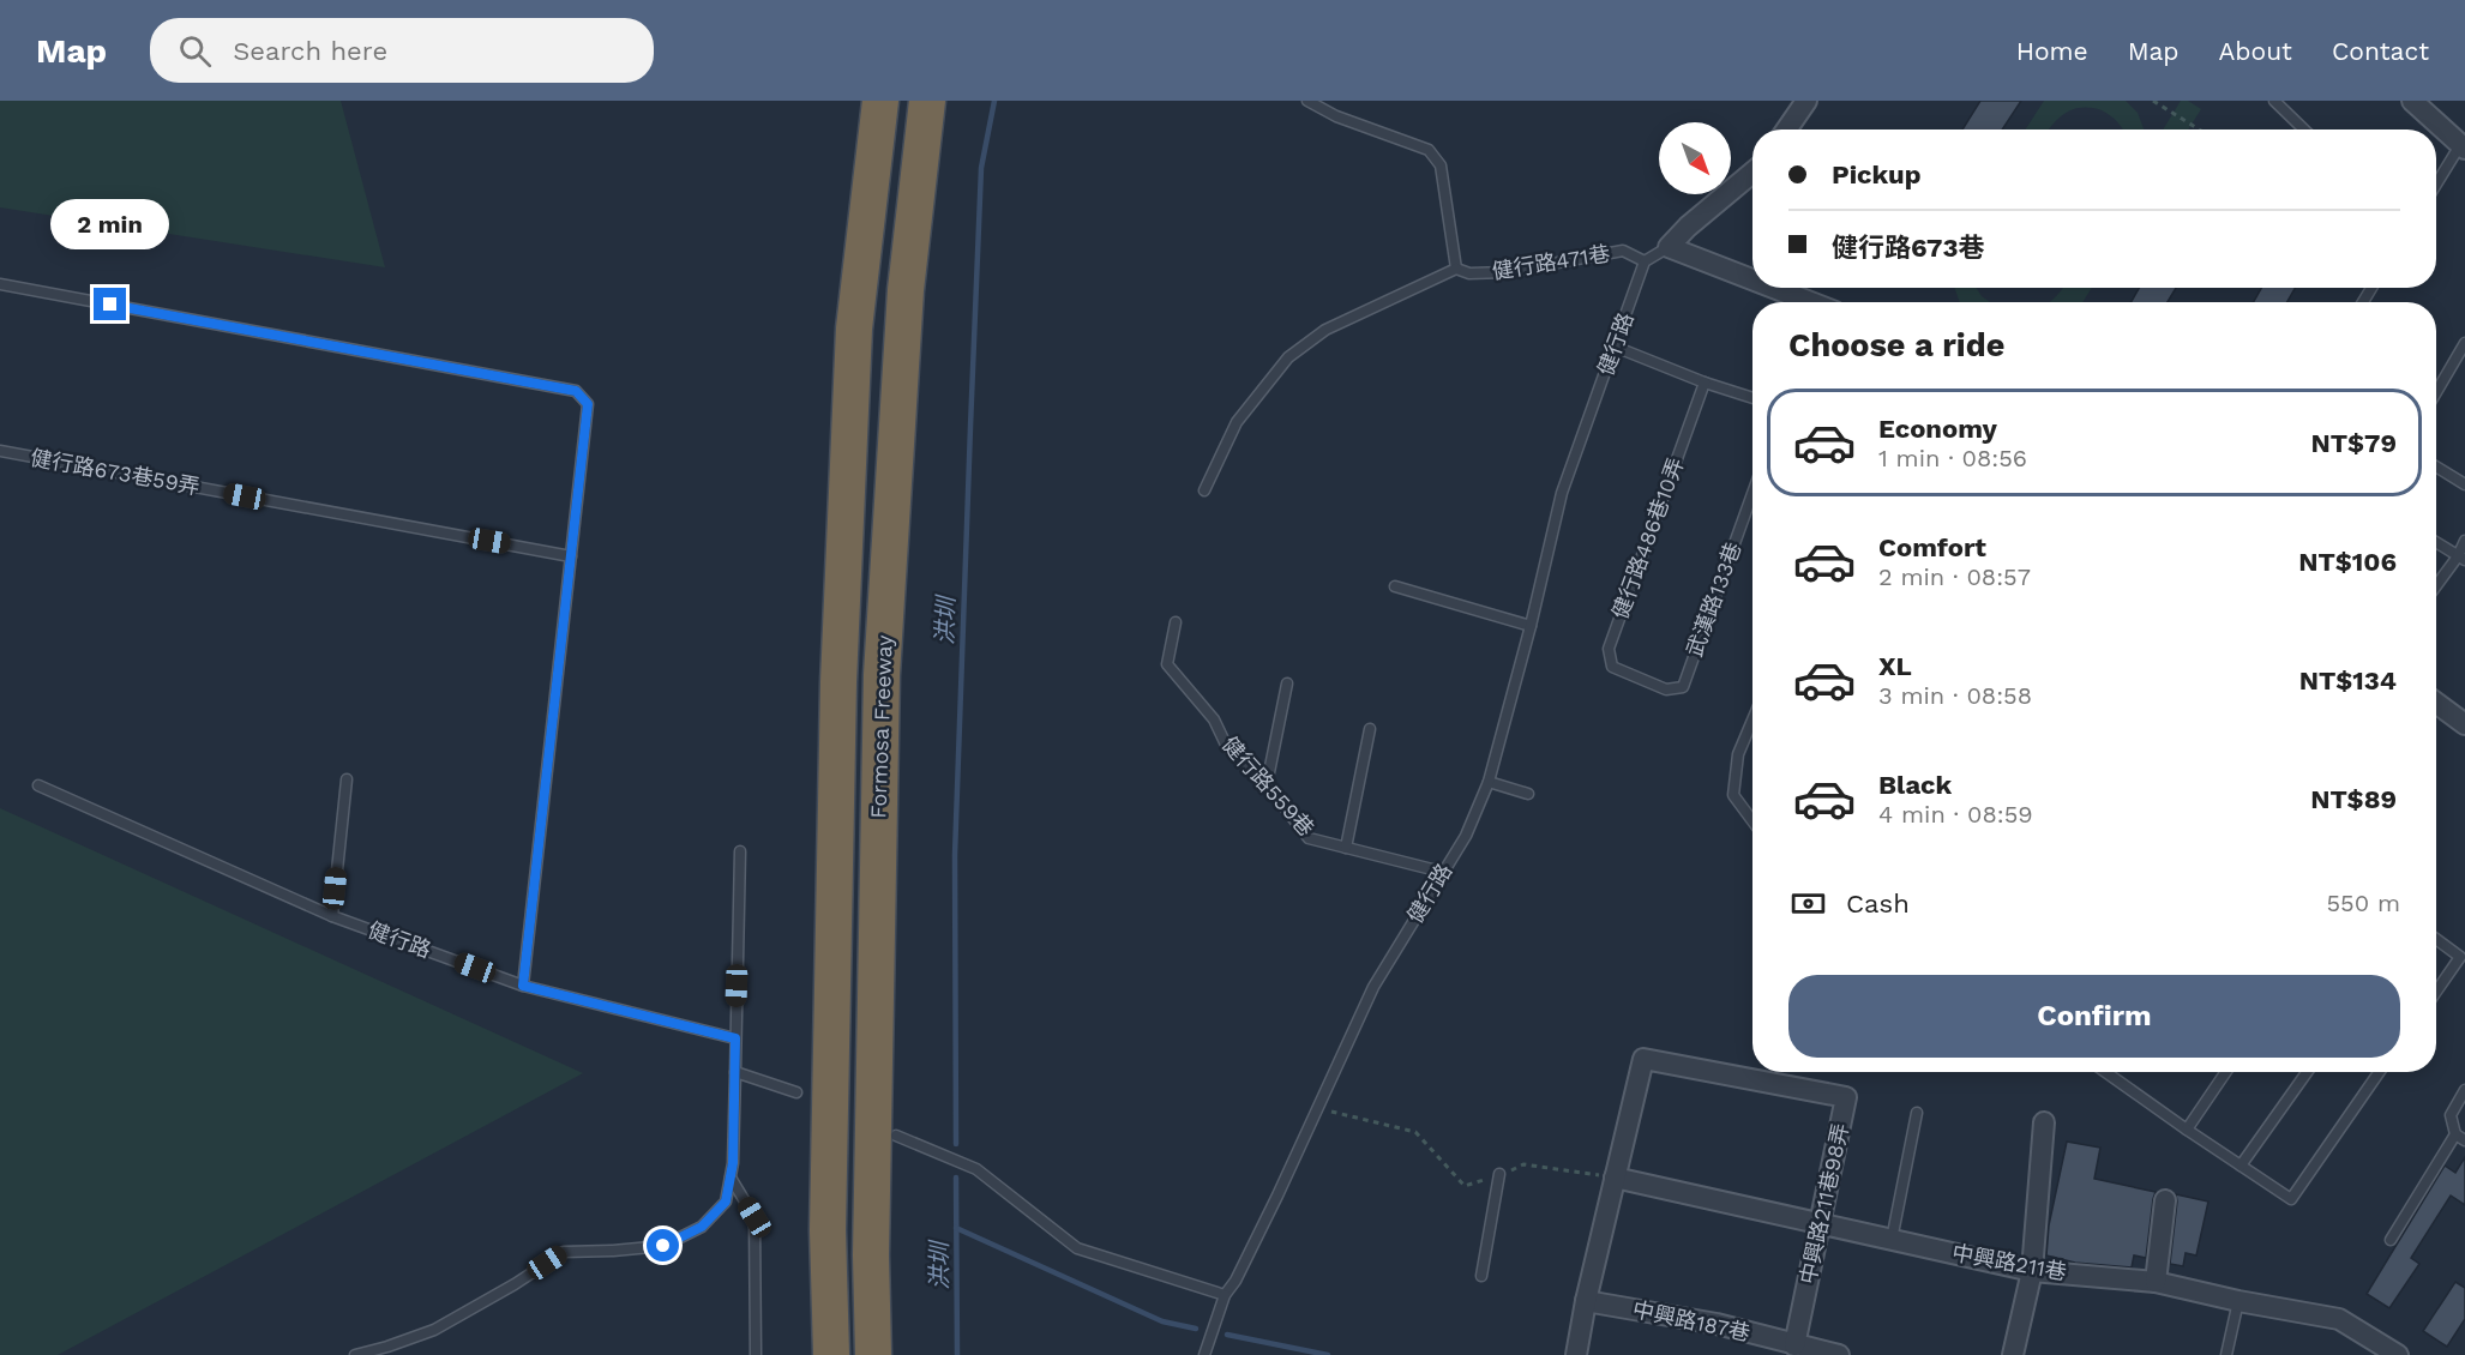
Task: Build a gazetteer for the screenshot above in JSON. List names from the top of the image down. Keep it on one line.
{"streets":{"highway":["Formosa Freeway"],"street":["中興路211巷98弄","中興路211巷","中興路187巷"],"lane":["健行路471巷","健行路","健行路673巷59弄","健行路486巷10弄","武漢路133巷","健行路559巷"]},"crossings":[["健行路471巷","健行路"],["健行路","健行路559巷"],["健行路486巷10弄","武漢路133巷"],["中興路211巷98弄","中興路211巷"],["中興路211巷98弄","中興路187巷"]],"water":["洪圳"],"north":"bottom right","page":{"header":"Map","search":"Search here","nav":["Home","Map","About","Contact"],"banner":["Pickup","健行路673巷"],"bubble":"2 min","heading":"Choose a ride","list":[{"name":"Economy","note":"1 min · 08:56","value":"NT$79"},{"name":"Comfort","note":"2 min · 08:57","value":"NT$106"},{"name":"XL","note":"3 min · 08:58","value":"NT$134"},{"name":"Black","note":"4 min · 08:59","value":"NT$89"}],"pay":["Cash","550 m"],"buttons":"Confirm"}}
